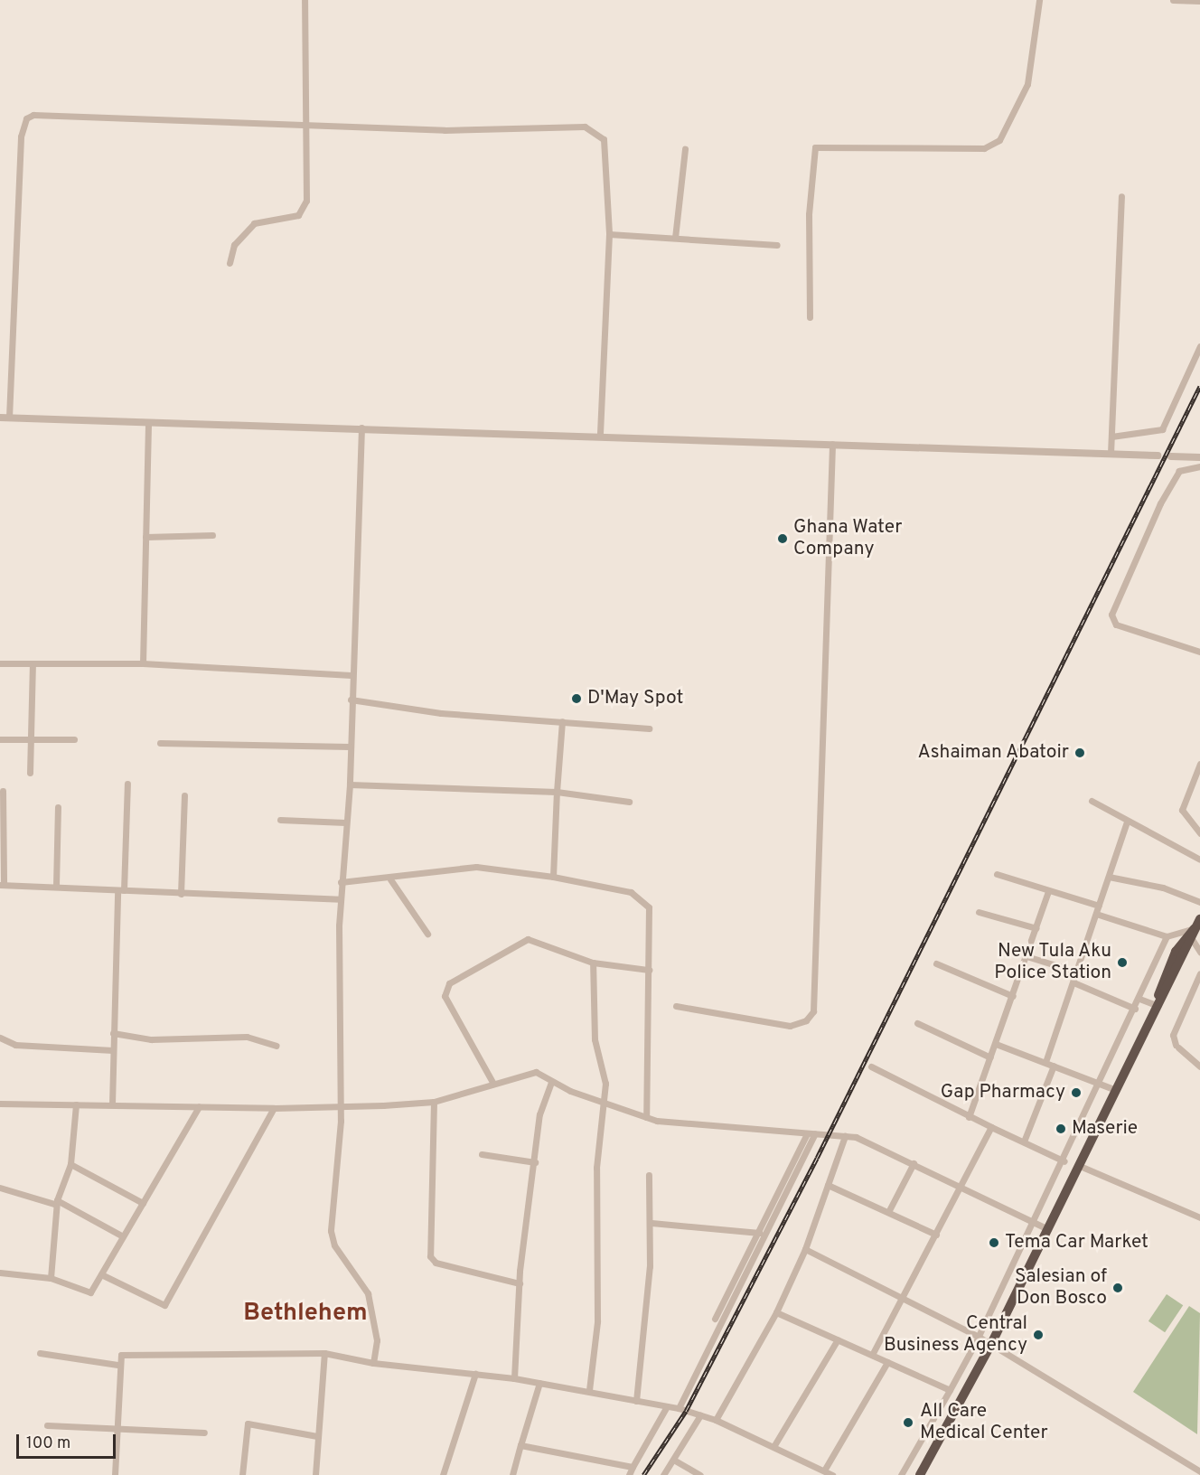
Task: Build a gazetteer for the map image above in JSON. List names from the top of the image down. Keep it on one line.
{"districts":["Bethlehem"],"places":["Ghana Water Company","D'May Spot","Ashaiman Abatoir","New Tula Aku Police Station","Gap Pharmacy","Maserie","Tema Car Market","Salesian of Don Bosco","Central Business Agency","All Care Medical Center"],"scale_bar":"100 m"}
